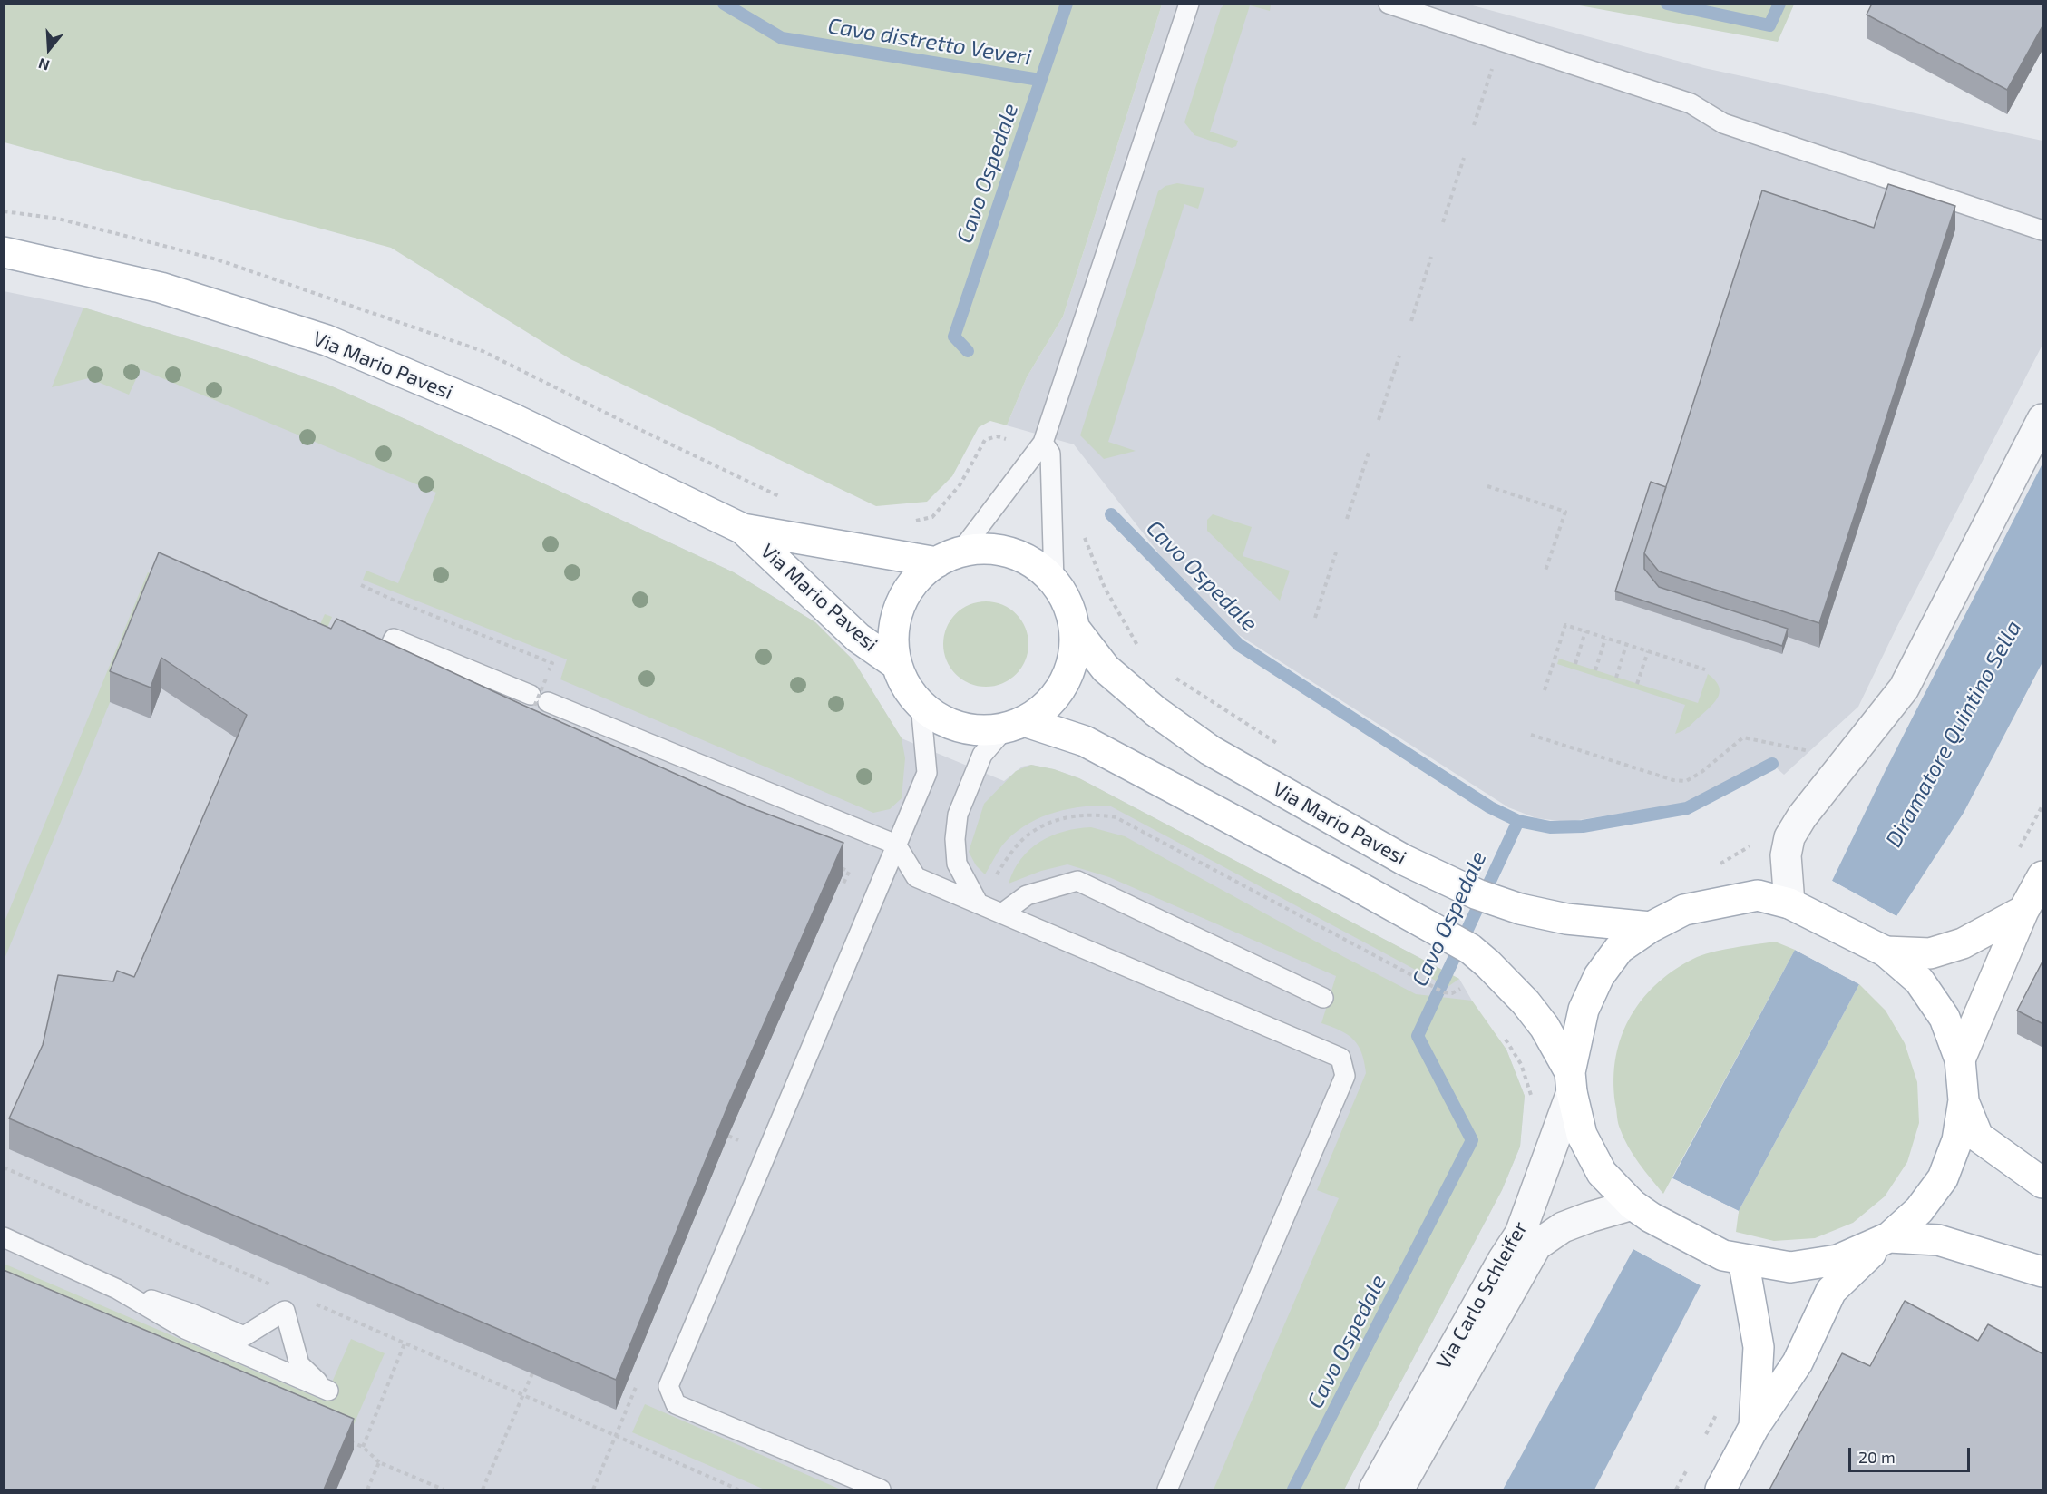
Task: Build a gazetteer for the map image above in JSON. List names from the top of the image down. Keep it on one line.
{"streets":{"main road":["Via Mario Pavesi"],"street":["Via Carlo Schleifer"]},"water":["Cavo distretto Veveri","Cavo Ospedale","Diramatore Quintino Sella"],"scale_bar":"20 m","north":"bottom"}
